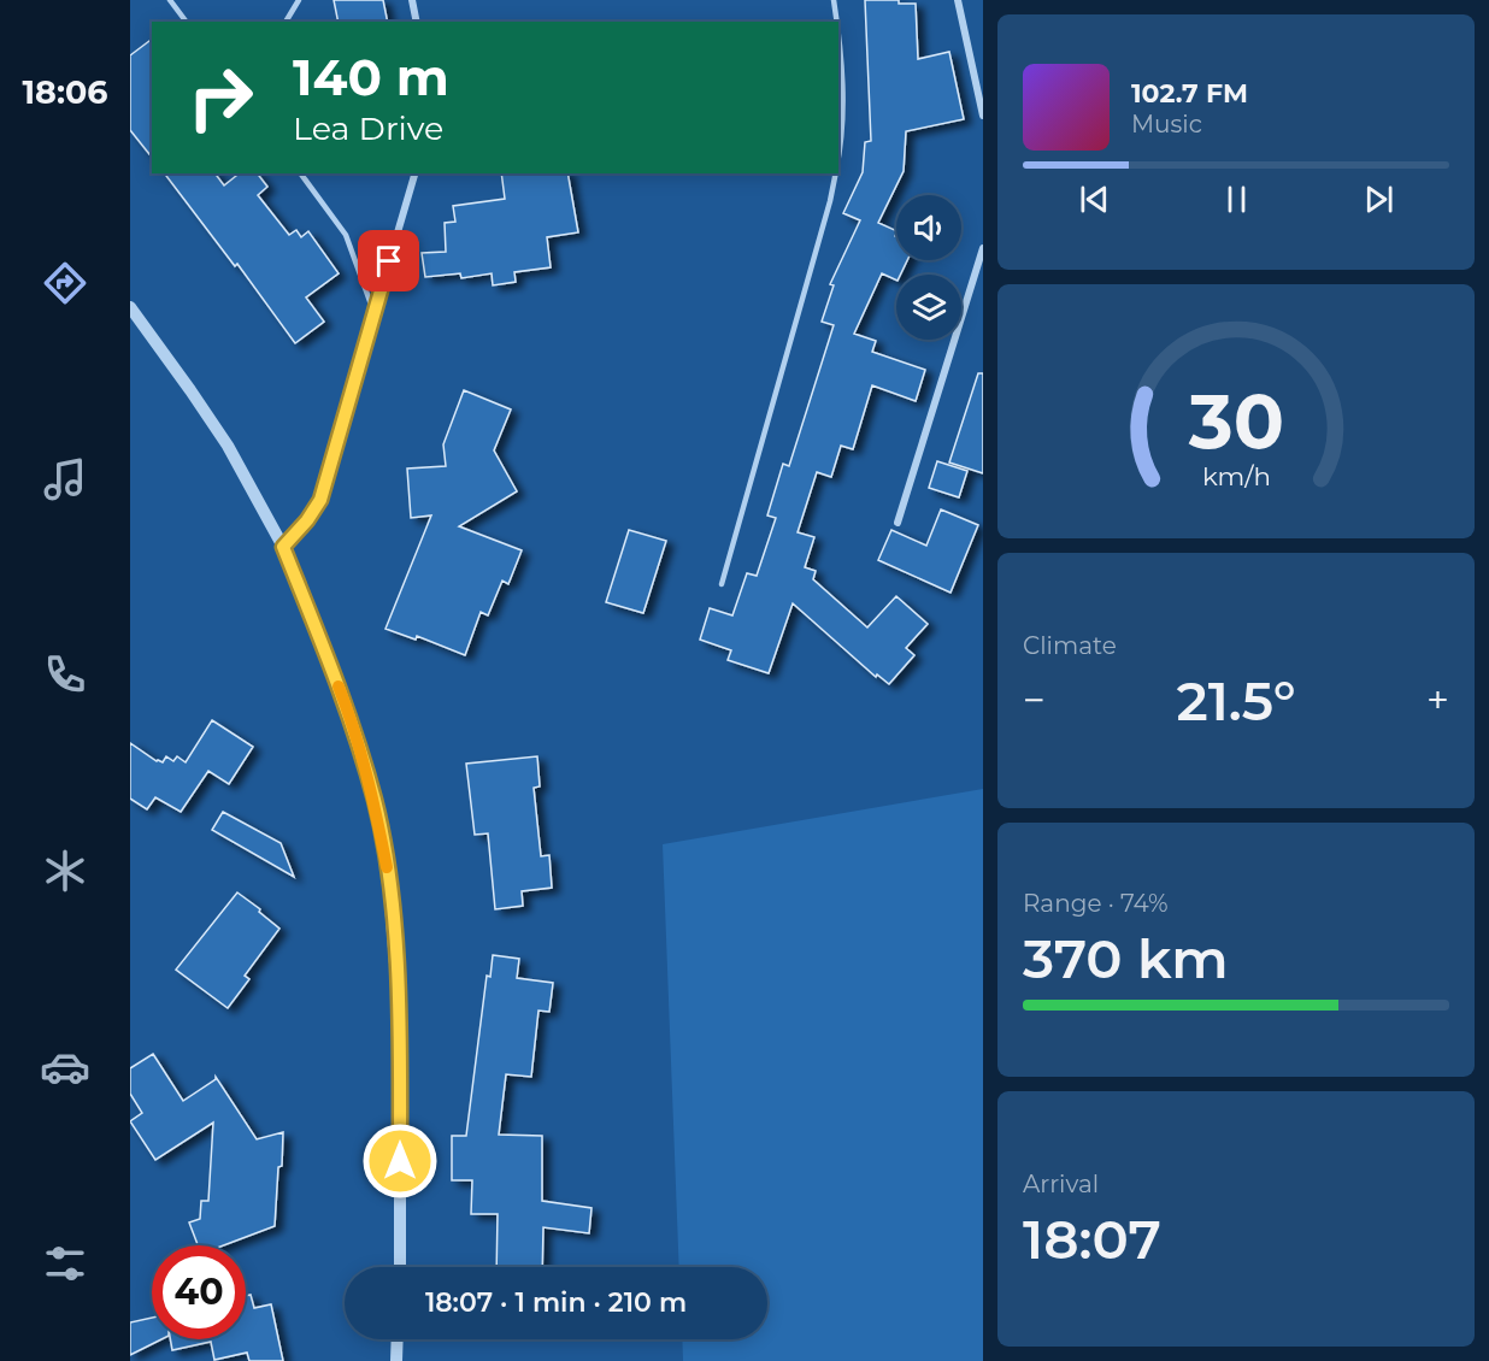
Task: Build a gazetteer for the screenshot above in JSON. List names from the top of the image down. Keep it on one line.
{"page":{"tabs":"18:06","turn":["140 m","Lea Drive"],"song":["102.7 FM","Music"],"tile":["Climate",["Range · 74%","370 km"],["Arrival","18:07"]],"heat":["−","21.5°","+"],"limit":"40","trip":"18:07 · 1 min · 210 m","gauge":["30","km/h"]}}
